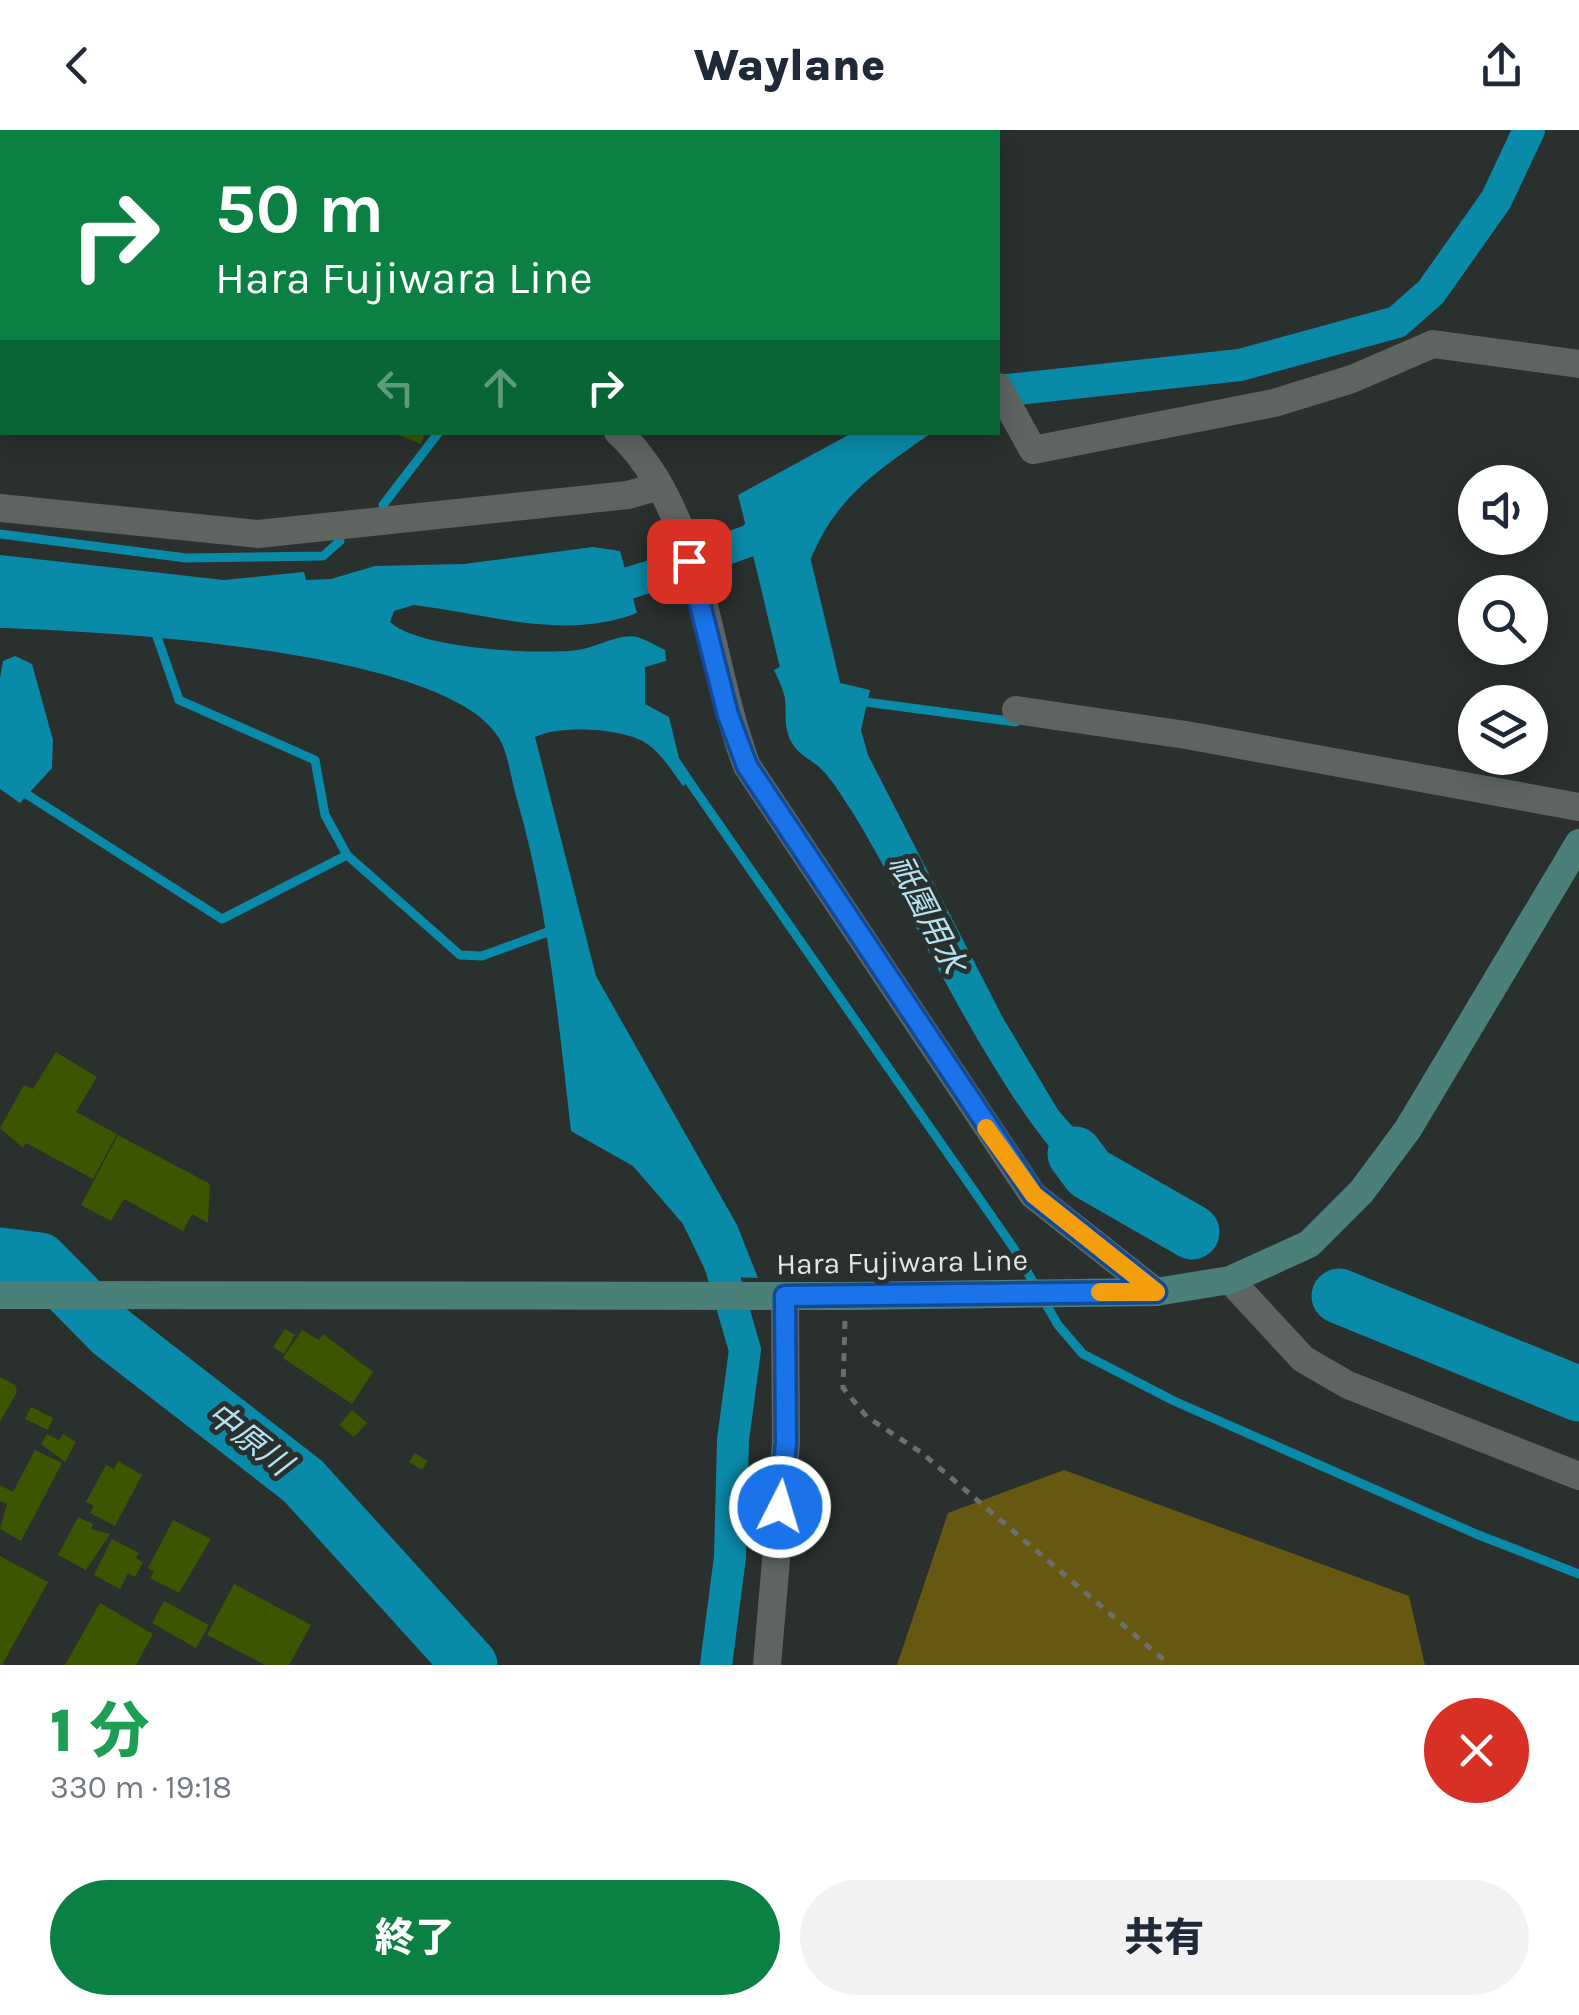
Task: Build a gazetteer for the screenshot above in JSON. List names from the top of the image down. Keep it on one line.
{"streets":{"main road":["Hara Fujiwara Line"]},"water":["祇園用水","中原川"],"page":{"header":"Waylane","turn":["50 m","Hara Fujiwara Line"],"heading":["1 分","330 m · 19:18"],"buttons":["終了","共有"]}}
